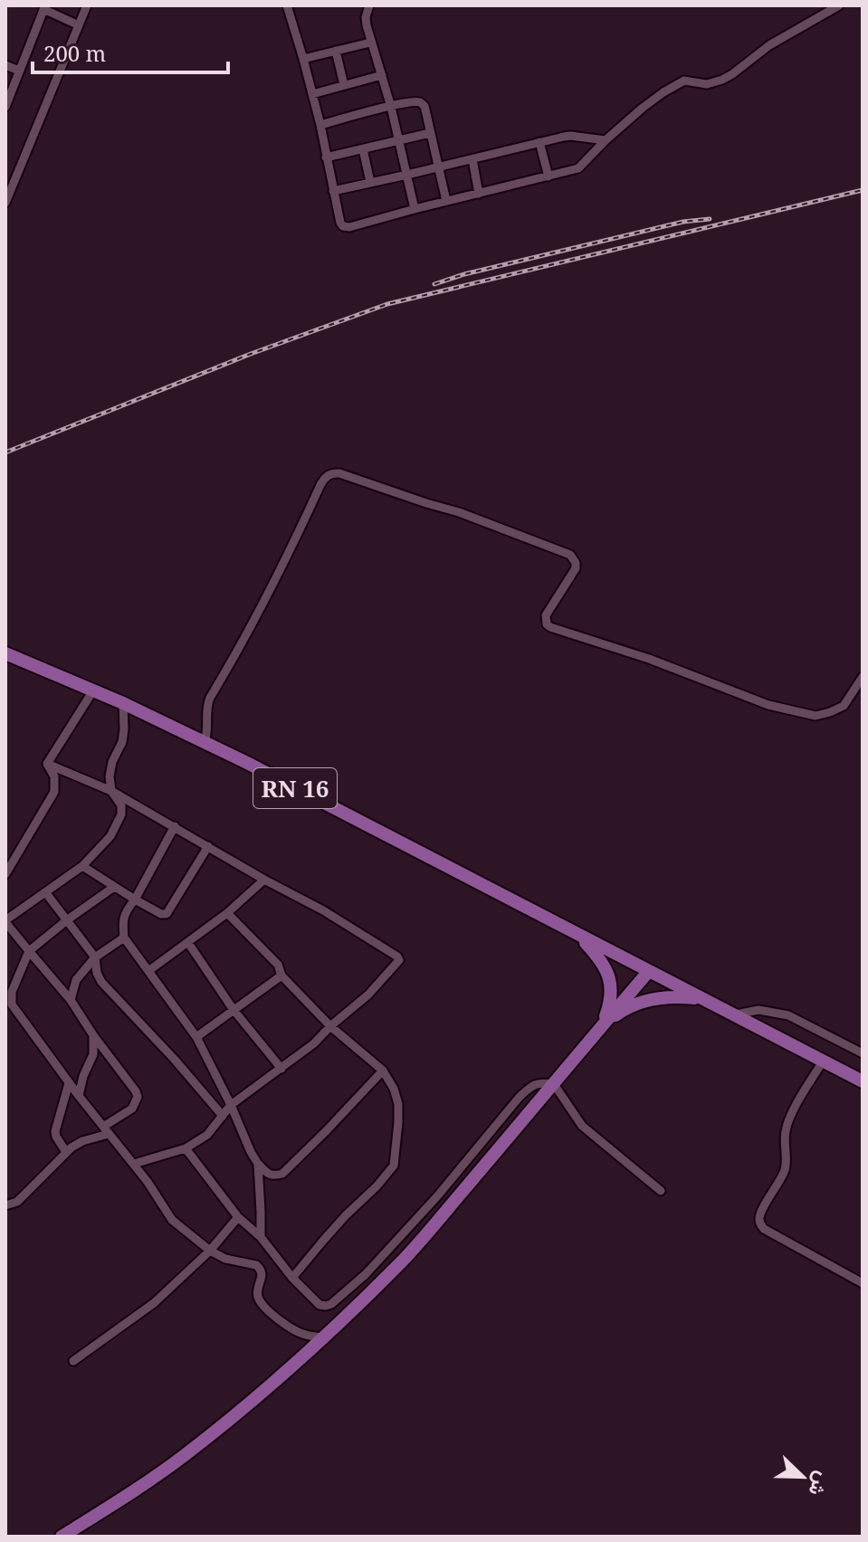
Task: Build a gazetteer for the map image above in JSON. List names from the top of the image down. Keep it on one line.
{"streets":{"main road":["RN 16"]},"scale_bar":"200 m","north":"bottom right"}
